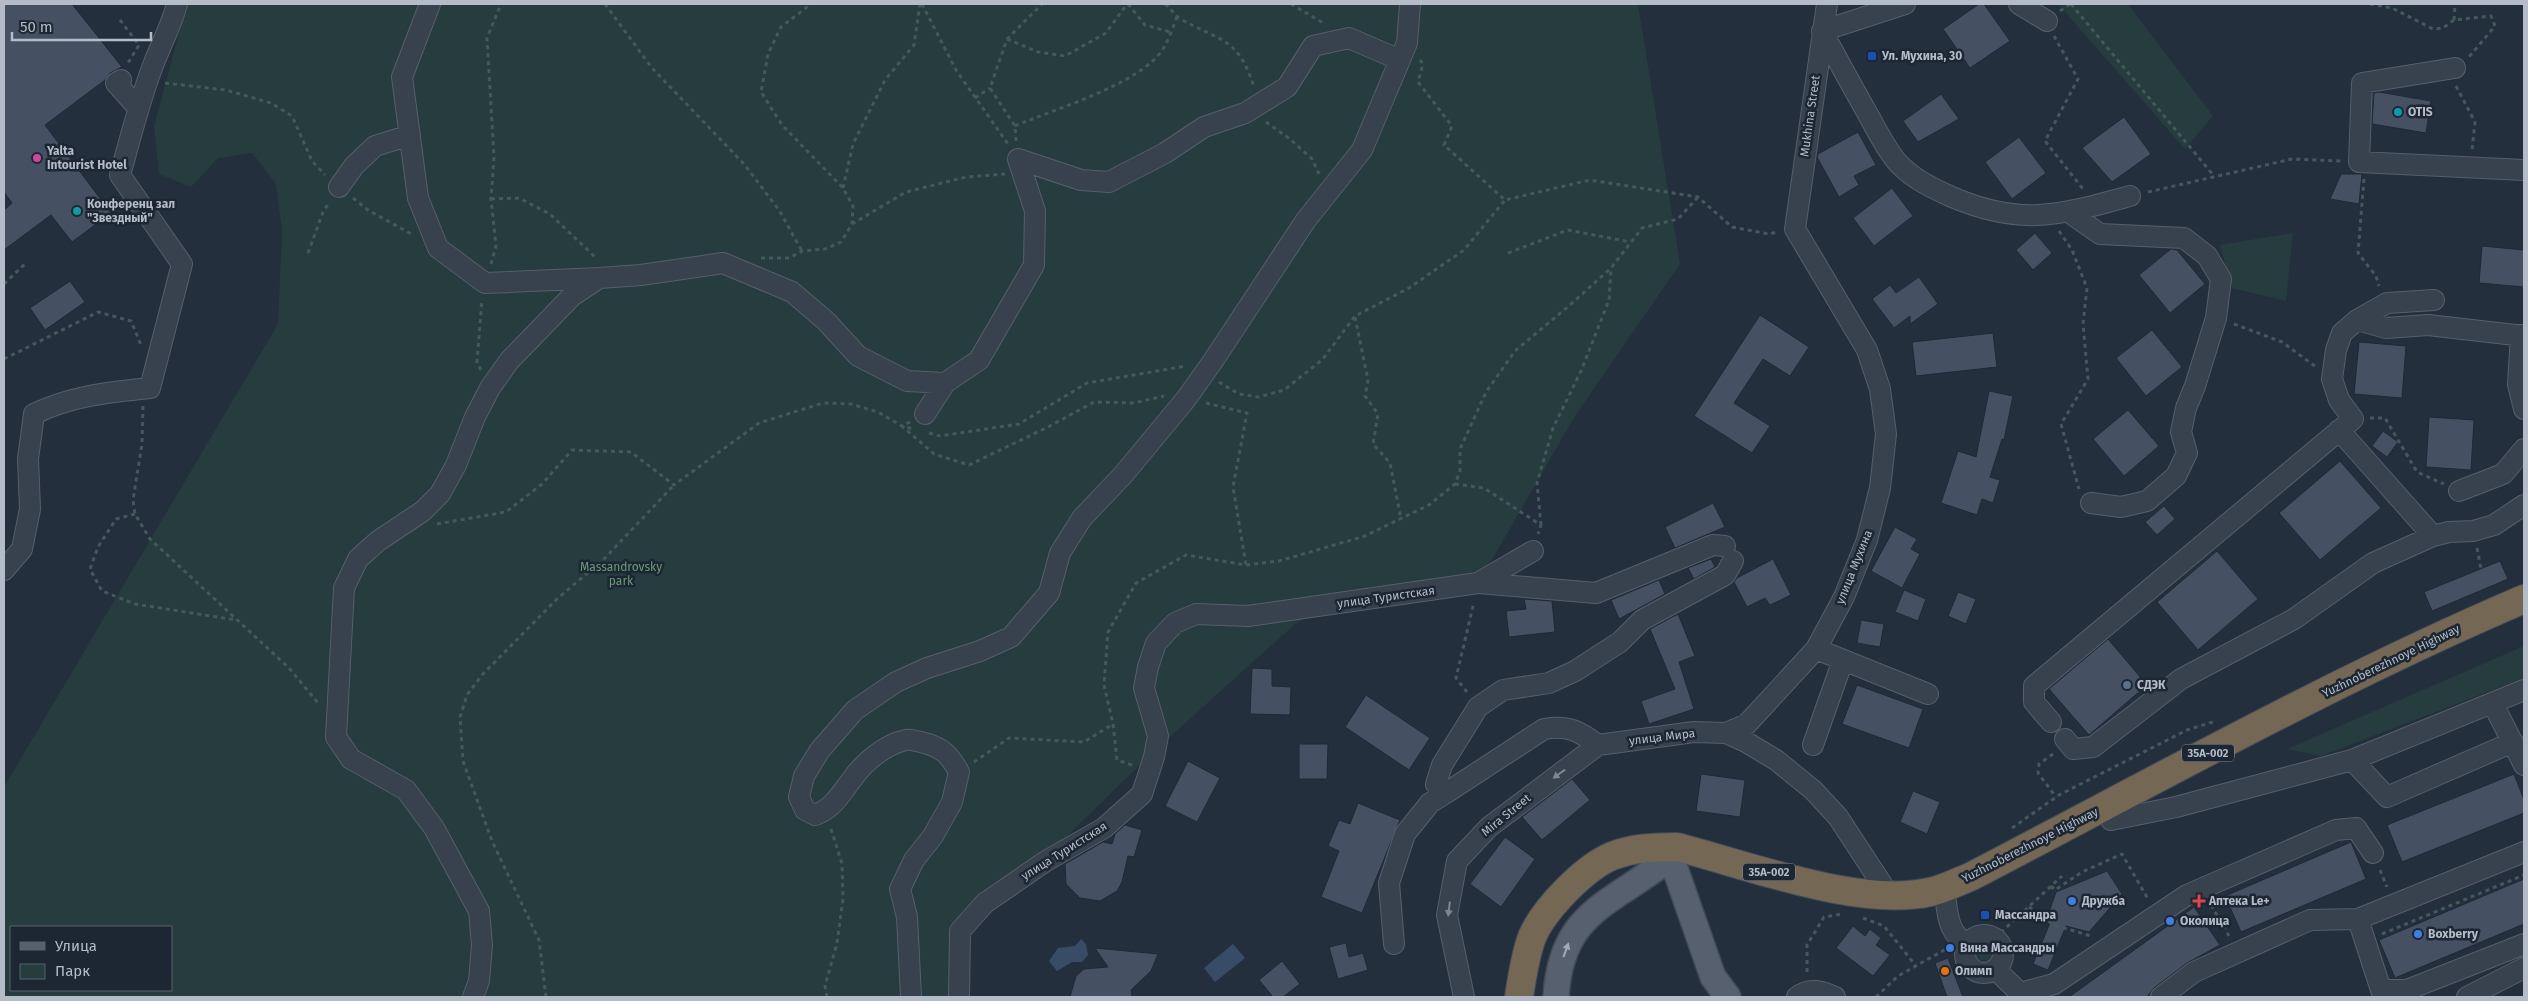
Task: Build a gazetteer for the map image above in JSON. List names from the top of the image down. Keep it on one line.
{"streets":{"highway":["Yuzhnoberezhnoye Highway","35А-002"],"street":["Mukhina Street","улица Мухина","улица Туристская","улица Мира","Mira Street"]},"crossings":[["Mukhina Street","улица Мухина"],["улица Мухина","улица Мира"],["улица Мира","Mira Street"]],"parks":["Massandrovsky park"],"places":{"transit":["Ул. Мухина, 30","Массандра"],"other":["OTIS","Yalta Intourist Hotel","Конференц зал \"Звездный\"","СДЭК","Дружба","Околица","Boxberry","Вина Массандры","Олимп"],"health":["Аптека Le+"]},"legend":["Улица","Парк"],"scale_bar":"50 m"}
